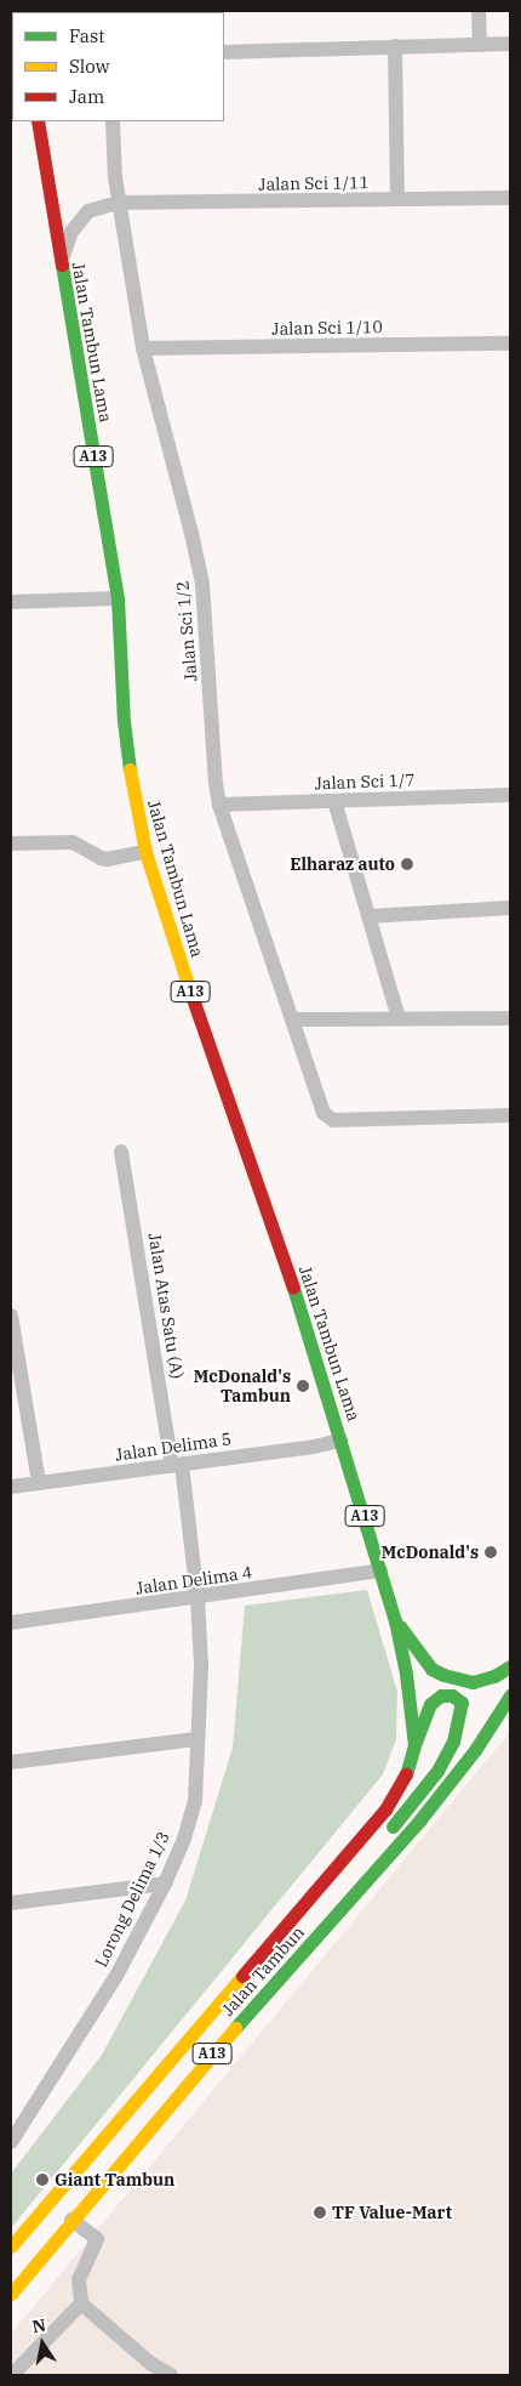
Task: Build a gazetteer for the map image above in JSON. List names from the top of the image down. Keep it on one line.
{"streets":{"main road":["Jalan Tambun Lama","A13","Jalan Tambun"],"street":["Jalan Sci 1/11","Jalan Sci 1/10","Jalan Sci 1/2","Jalan Sci 1/7","Jalan Atas Satu (A)","Jalan Delima 5","Jalan Delima 4","Lorong Delima 1/3"]},"crossings":[["Jalan Sci 1/11","Jalan Tambun Lama"],["Jalan Sci 1/11","Jalan Sci 1/2"],["Jalan Sci 1/10","Jalan Sci 1/2"],["Jalan Tambun Lama","Jalan Delima 5"],["Jalan Tambun Lama","Jalan Delima 4"],["Jalan Tambun Lama","Jalan Tambun"],["Jalan Sci 1/2","Jalan Sci 1/7"],["Jalan Atas Satu (A)","Jalan Delima 5"],["Jalan Atas Satu (A)","Lorong Delima 1/3"],["Jalan Delima 5","Lorong Delima 1/3"],["Jalan Delima 4","Lorong Delima 1/3"]],"places":["Elharaz auto","McDonald's Tambun","McDonald's","Giant Tambun","TF Value-Mart"],"legend":["Fast","Slow","Jam"],"north":"top"}
